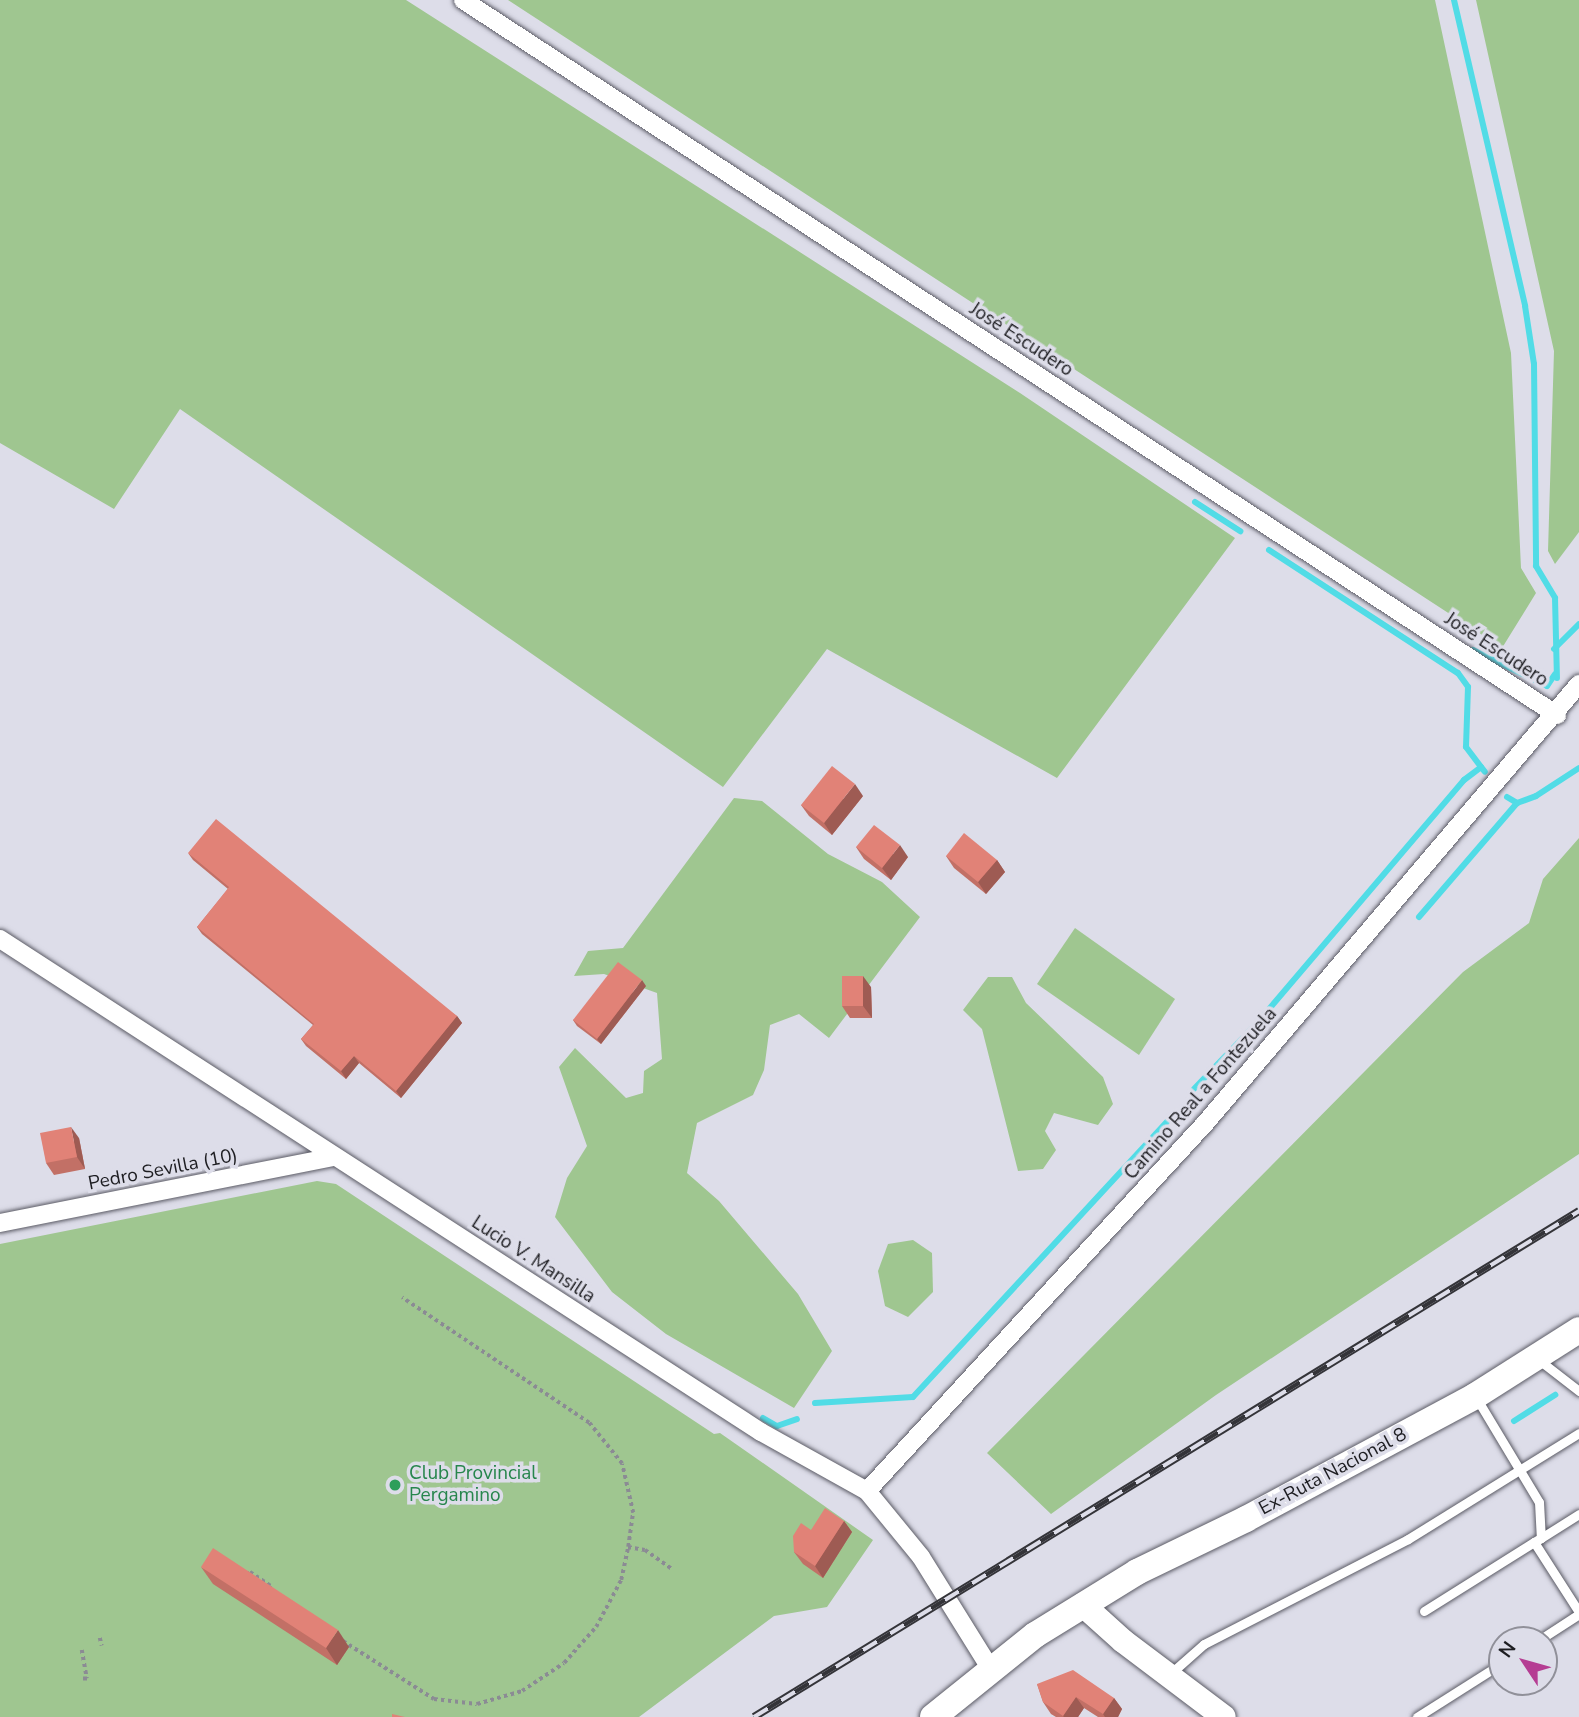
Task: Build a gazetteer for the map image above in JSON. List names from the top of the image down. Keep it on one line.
{"streets":{"main road":["Ex-Ruta Nacional 8"],"street":["José Escudero","Camino Real a Fontezuela","Pedro Sevilla (10)","Lucio V. Mansilla"]},"crossings":[["José Escudero","Camino Real a Fontezuela"],["Camino Real a Fontezuela","Lucio V. Mansilla"],["Pedro Sevilla (10)","Lucio V. Mansilla"],["Lucio V. Mansilla","Ex-Ruta Nacional 8"]],"places":["Club Provincial Pergamino"],"north":"top left"}
